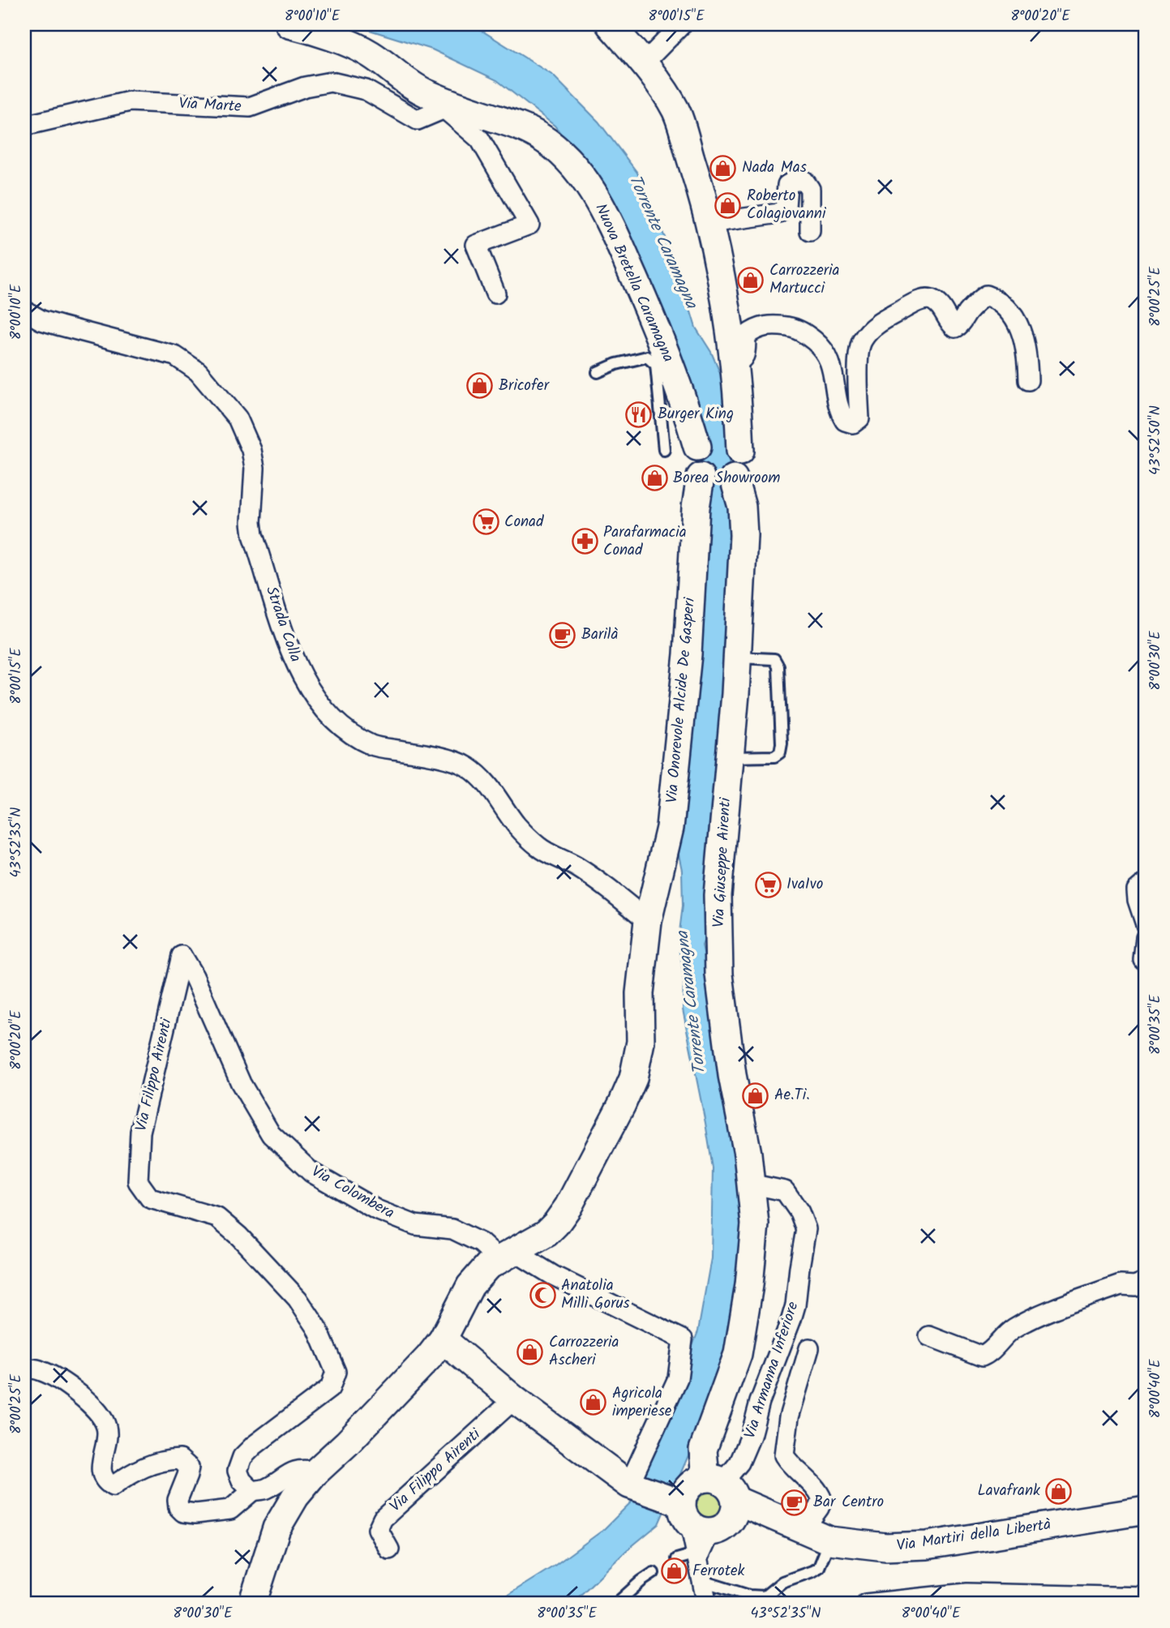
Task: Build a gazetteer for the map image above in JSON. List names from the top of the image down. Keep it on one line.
{"streets":{"main road":["Nuova Bretella Caramagna","Via Onorevole Alcide De Gasperi","Via Giuseppe Airenti","Via Martiri della Libertà"],"street":["Via Marte","Strada Colla","Via Filippo Airenti","Via Colombera","Via Armanna Inferiore"]},"crossings":[["Via Marte","Nuova Bretella Caramagna"],["Nuova Bretella Caramagna","Via Onorevole Alcide De Gasperi"],["Nuova Bretella Caramagna","Via Giuseppe Airenti"],["Strada Colla","Via Onorevole Alcide De Gasperi"],["Via Onorevole Alcide De Gasperi","Via Giuseppe Airenti"],["Via Giuseppe Airenti","Via Armanna Inferiore"],["Via Giuseppe Airenti","Via Martiri della Libertà"],["Via Filippo Airenti","Via Colombera"],["Via Armanna Inferiore","Via Martiri della Libertà"]],"water":["Torrente Caramagna"],"places":{"shop":["Nada Mas","Roberto Colagiovanni","Carrozzeria Martucci","Bricofer","Borea Showroom","Ae.Ti.","Carrozzeria Ascheri","Agricola imperiese","Lavafrank","Ferrotek"],"restaurant":["Burger King"],"supermarket":["Conad","IvaIvo"],"pharmacy":["Parafarmacia Conad"],"cafe":["Barilà","Bar Centro"],"mosque":["Anatolia Milli Gorus"]},"coordinates":["8°00'10\"E","8°00'15\"E","8°00'20\"E","8°00'25\"E","43°52'50\"N","8°00'30\"E","43°52'35\"N","8°00'35\"E","8°00'40\"E"]}
